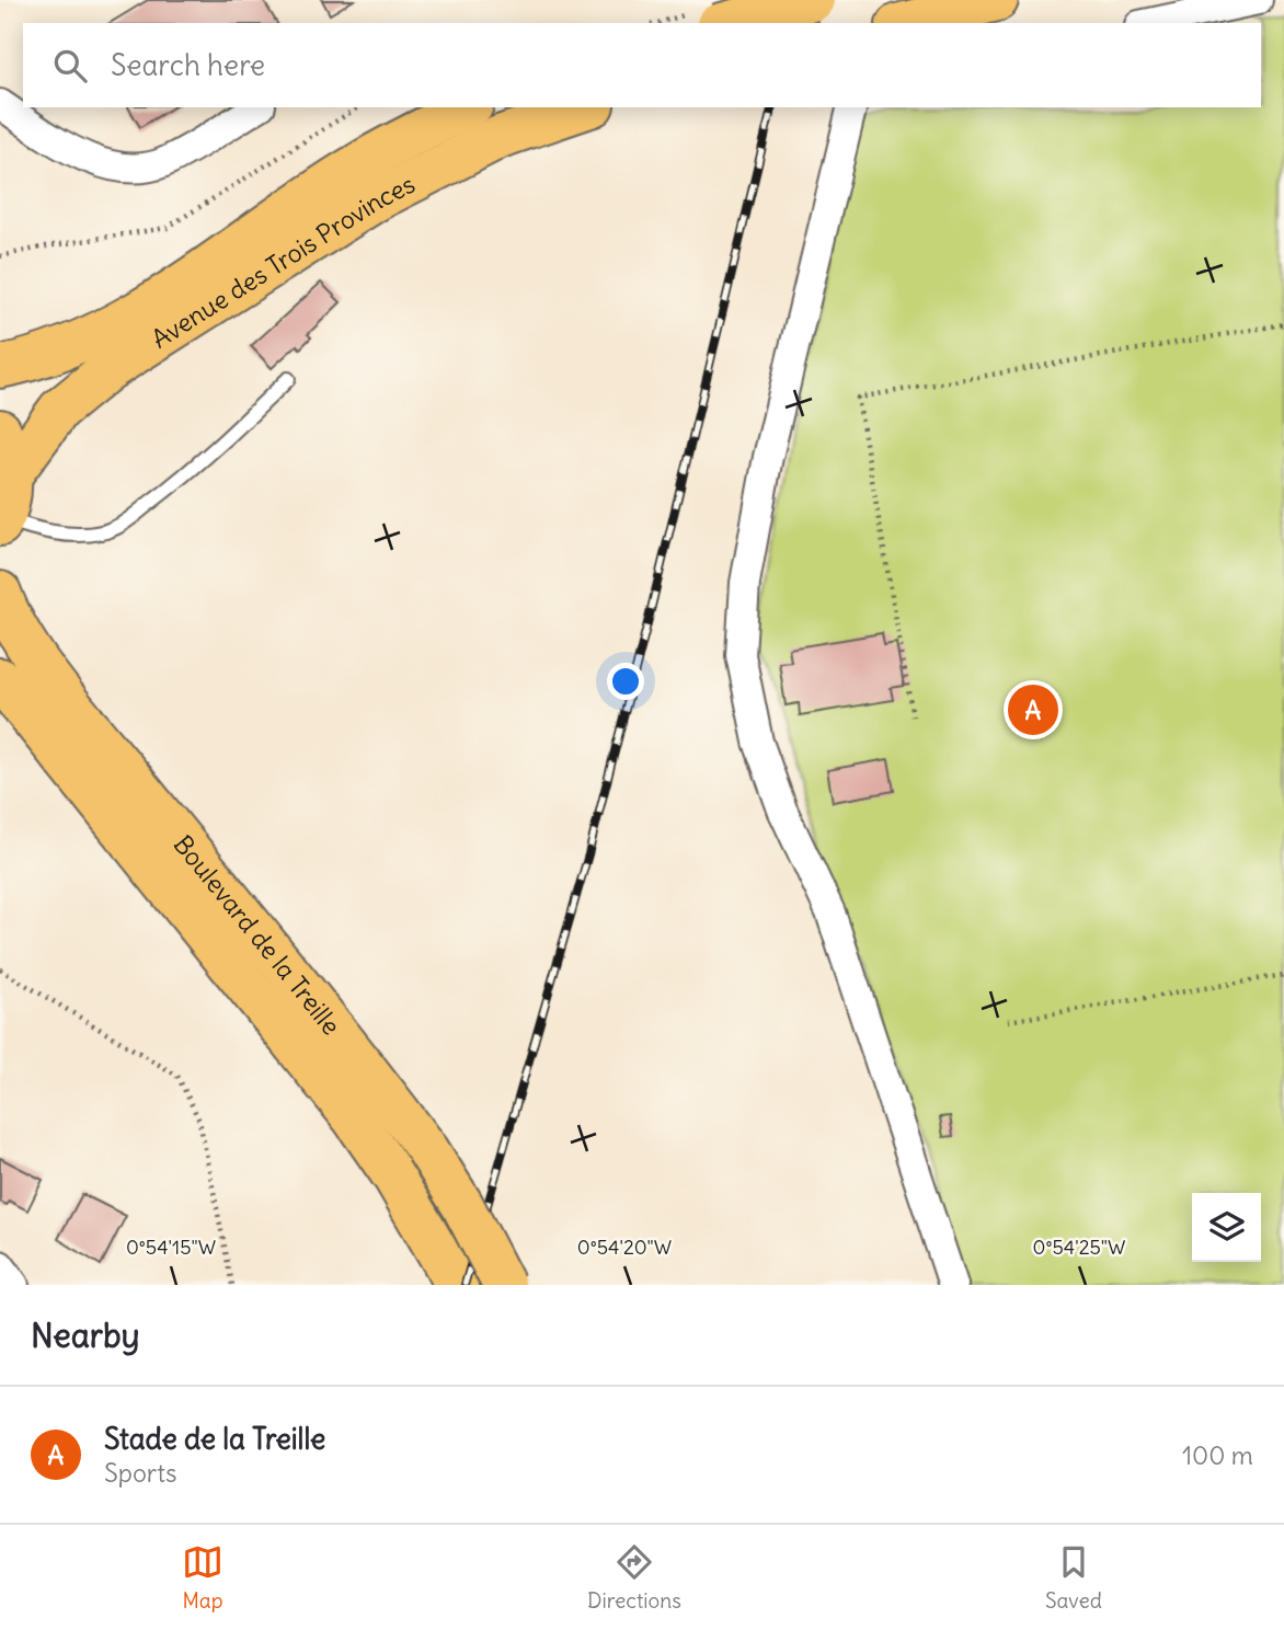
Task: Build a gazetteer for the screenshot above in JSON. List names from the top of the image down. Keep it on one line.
{"streets":{"main road":["Avenue des Trois Provinces","Boulevard de la Treille"]},"page":{"search":"Search here","pins":"A","heading":"Nearby","list":[{"mark":"A","name":"Stade de la Treille","note":"Sports","value":"100 m"}],"nav":["Map","Directions","Saved"]},"coordinates":["0°54'15\"W","0°54'20\"W","0°54'25\"W"]}
